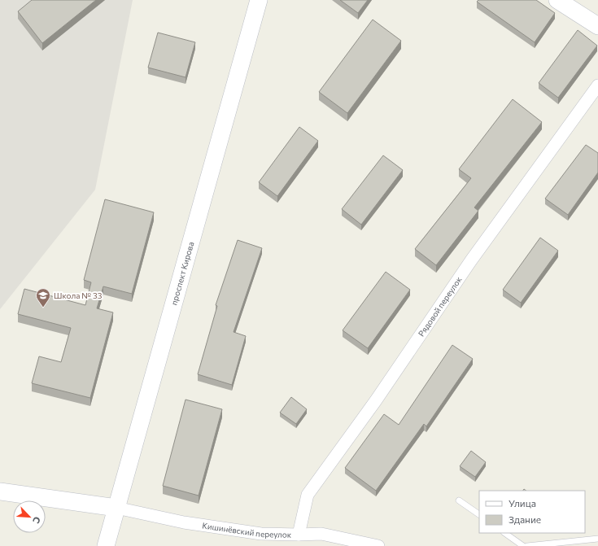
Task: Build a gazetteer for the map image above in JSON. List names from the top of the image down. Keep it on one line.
{"streets":{"street":["проспект Кирова","Рядовой переулок","Кишинёвский переулок"]},"crossings":[["проспект Кирова","Кишинёвский переулок"],["Рядовой переулок","Кишинёвский переулок"]],"places":{"school or university":["Школа № 33"]},"legend":["Улица","Здание"],"north":"bottom right"}
